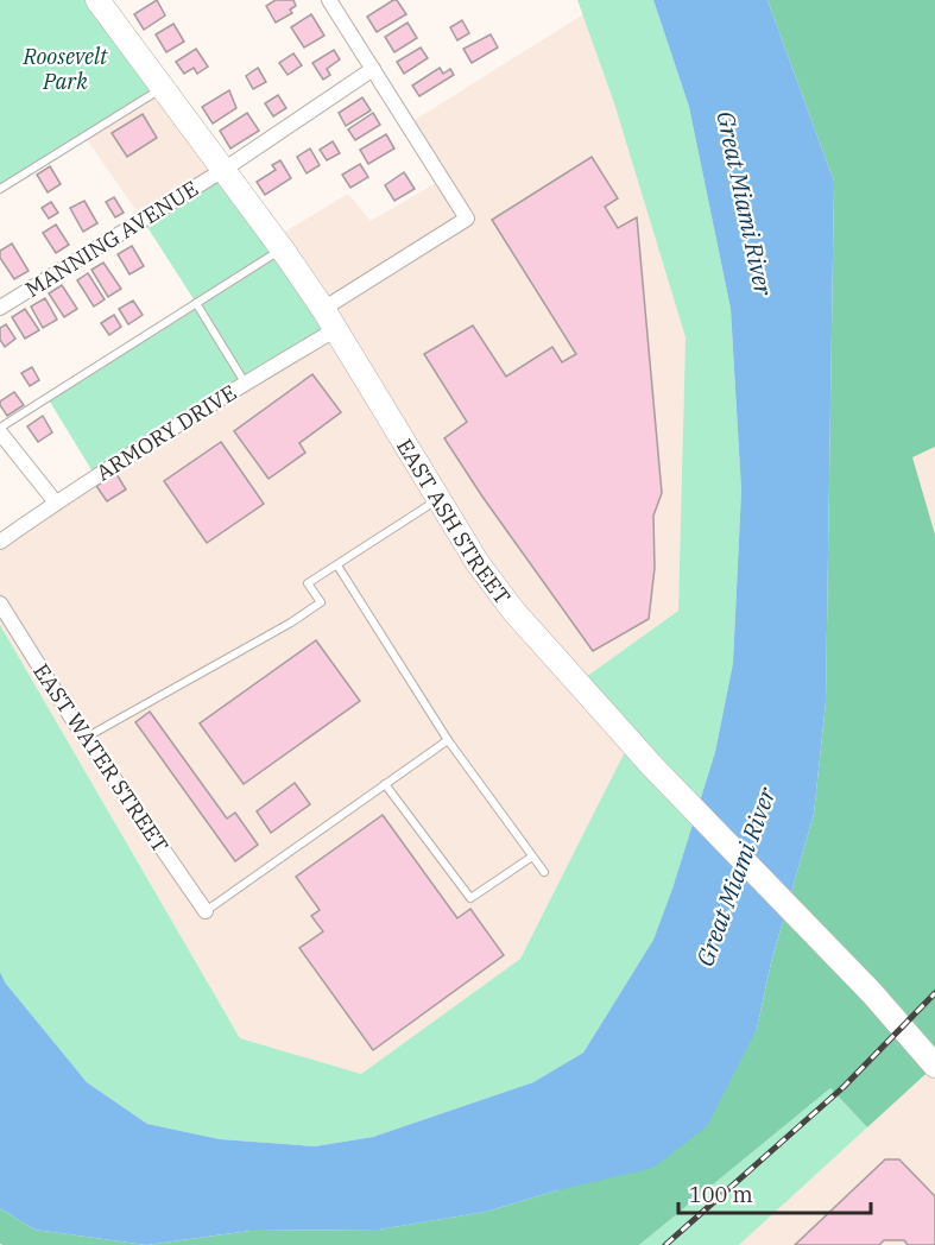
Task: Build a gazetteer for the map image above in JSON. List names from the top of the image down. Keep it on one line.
{"streets":{"main road":["EAST ASH STREET"],"street":["MANNING AVENUE","ARMORY DRIVE","EAST WATER STREET"]},"crossings":[["MANNING AVENUE","EAST ASH STREET"],["ARMORY DRIVE","EAST ASH STREET"]],"water":["Great Miami River"],"parks":["Roosevelt Park"],"scale_bar":"100 m"}
